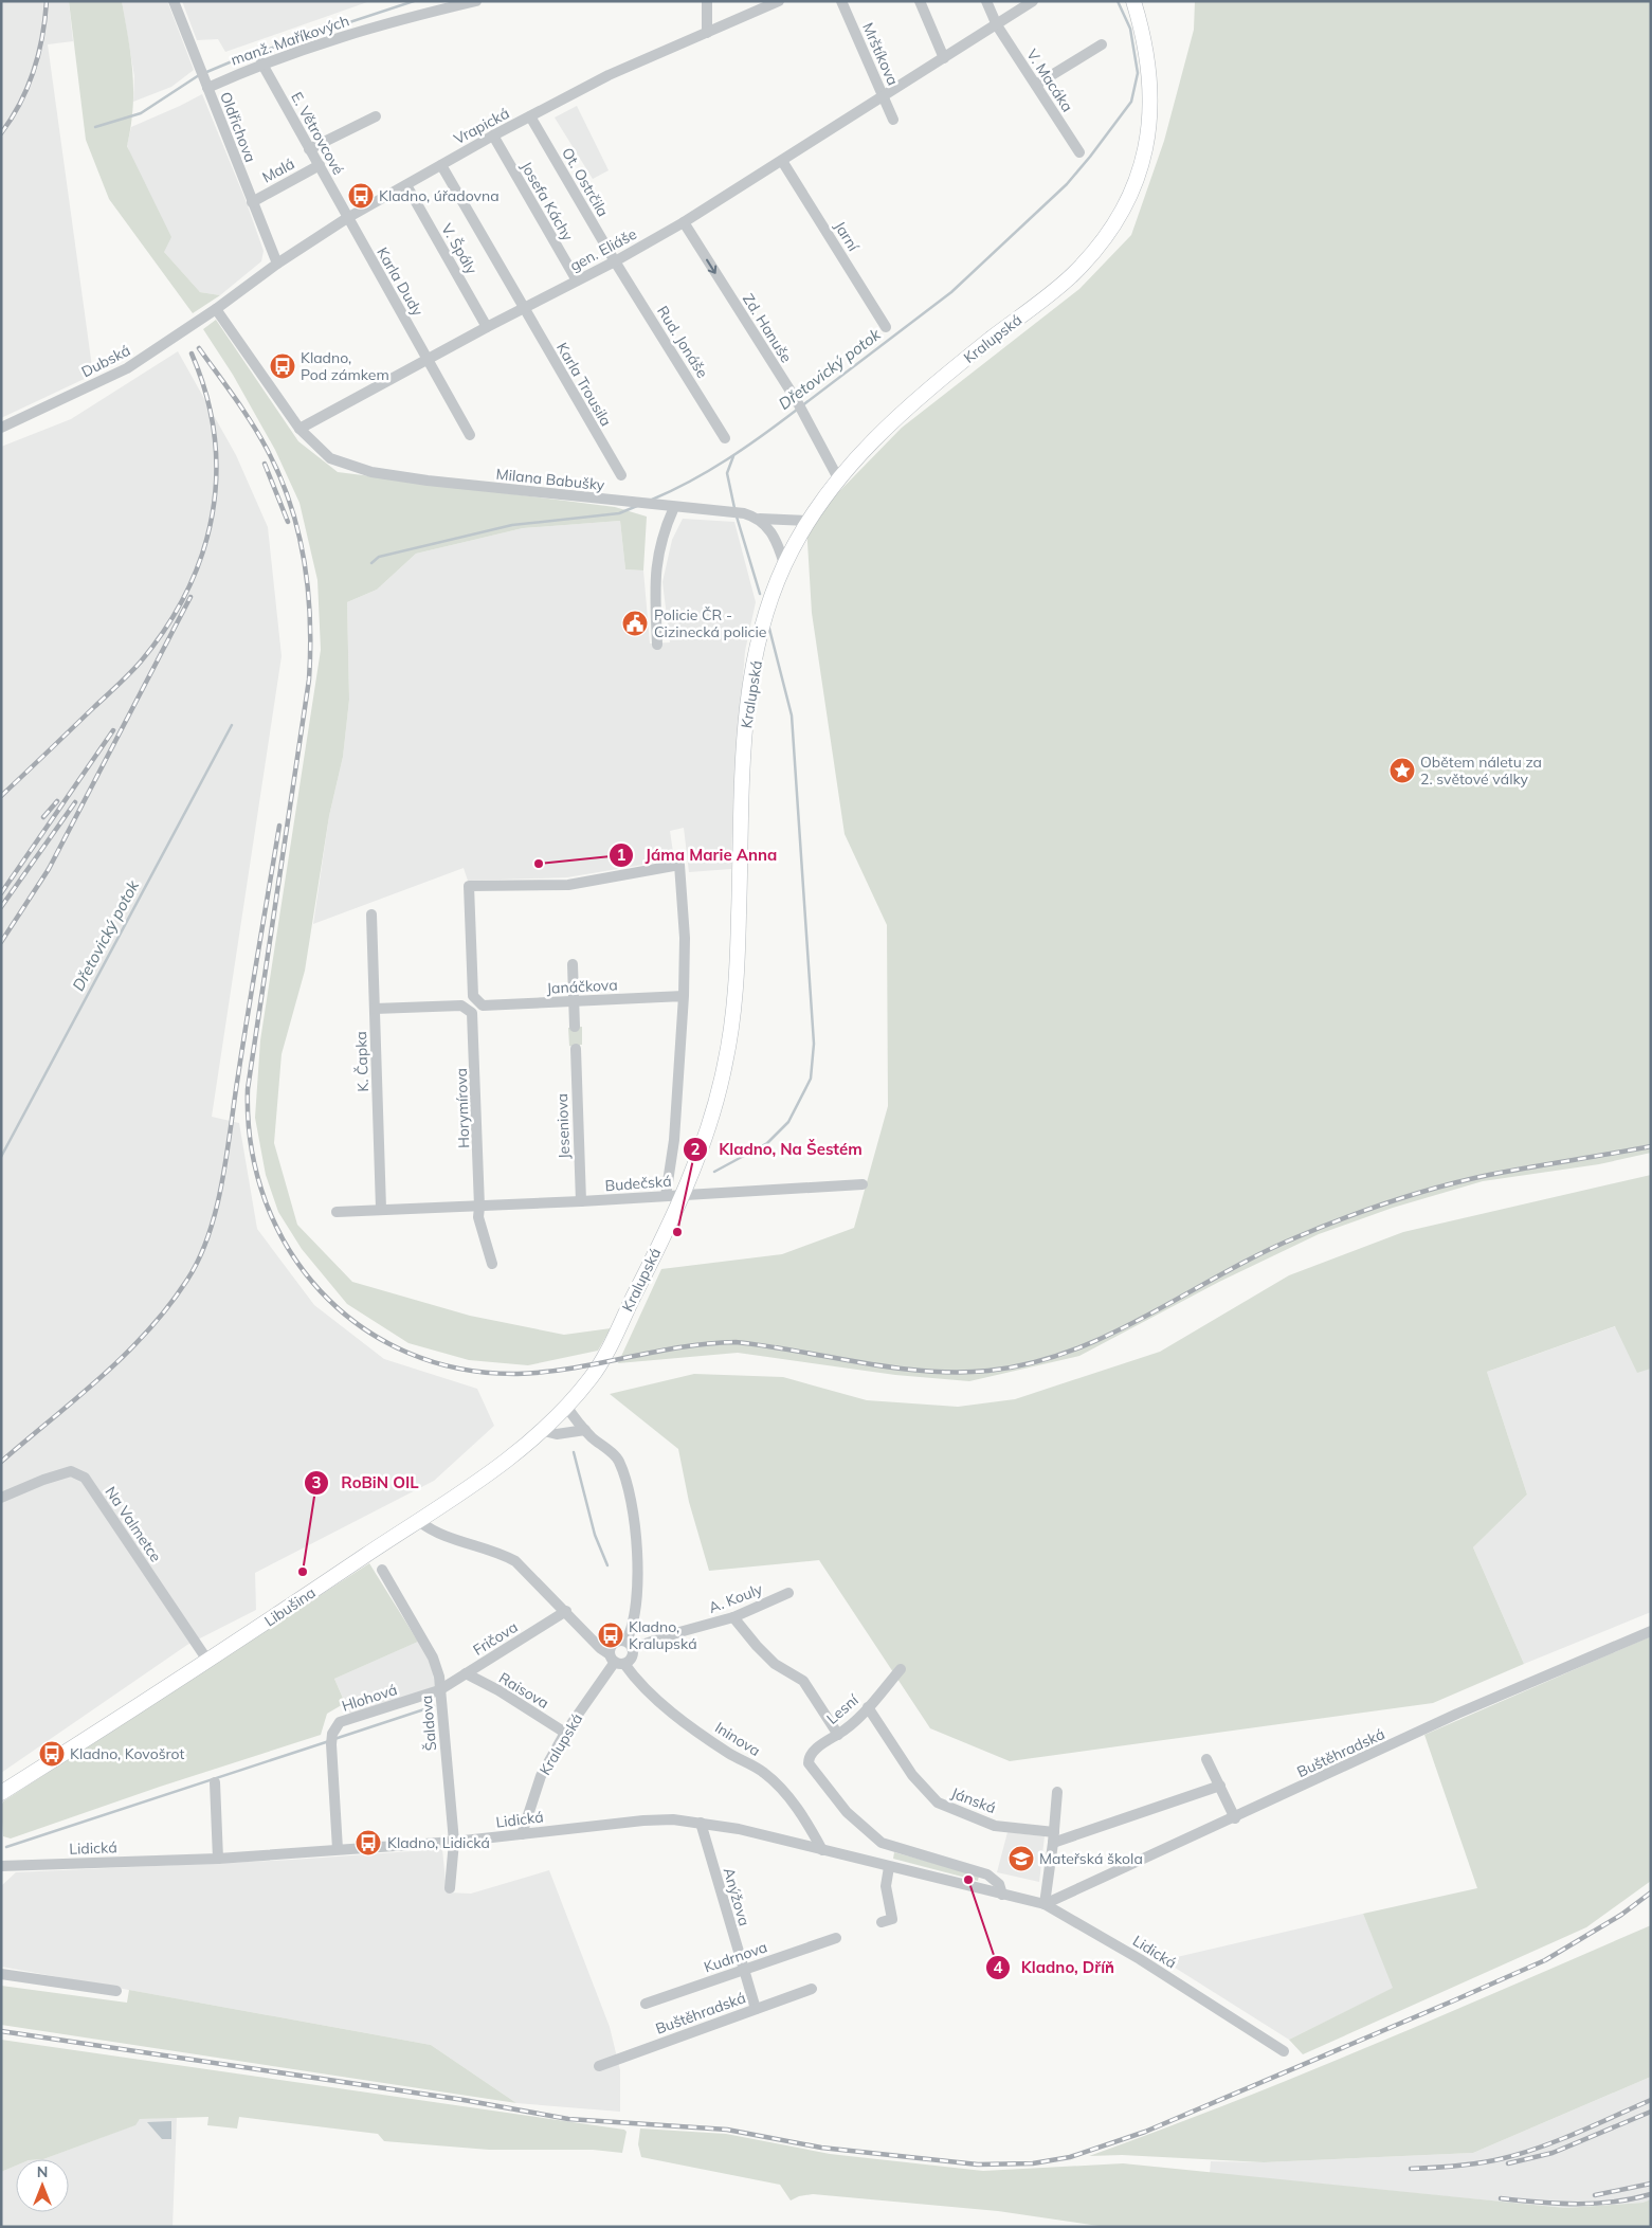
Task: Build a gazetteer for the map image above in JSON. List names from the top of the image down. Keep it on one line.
{"streets":{"main road":["Kralupská","Libušina"],"street":["manž. Maříkových","Mrštíkova","V. Macáka","Vrapická","Oldřichova","E. Větrovcové","Malá","Ot. Ostrčila","Josefa Káchy","Jarní","V. Špály","gen. Eliáše","Karla Dudy","Zd. Hanuše","Rud. Jonáše","Dubská","Karla Trousila","Milana Babušky","Janáčkova","K. Čapka","Horymírova","Jeseniova","Budečská","Na Valmetce","A. Kouly","Fričova","Raisova","Hlohová","Lesní","Šaldova","Ininova","Buštěhradská","Jánská","Lidická","Anýžova","Kudrnova"]},"crossings":[["manž. Maříkových","Oldřichova"],["manž. Maříkových","E. Větrovcové"],["Mrštíkova","gen. Eliáše"],["V. Macáka","gen. Eliáše"],["Vrapická","Oldřichova"],["Vrapická","E. Větrovcové"],["Vrapická","Ot. Ostrčila"],["Vrapická","Josefa Káchy"],["Vrapická","V. Špály"],["Vrapická","Karla Dudy"],["Vrapická","Dubská"],["Vrapická","Karla Trousila"],["Oldřichova","Malá"],["E. Větrovcové","Malá"],["E. Větrovcové","Karla Dudy"],["Ot. Ostrčila","gen. Eliáše"],["Ot. Ostrčila","Rud. Jonáše"],["Josefa Káchy","gen. Eliáše"],["Jarní","gen. Eliáše"],["V. Špály","gen. Eliáše"],["gen. Eliáše","Karla Dudy"],["gen. Eliáše","Zd. Hanuše"],["gen. Eliáše","Rud. Jonáše"],["gen. Eliáše","Karla Trousila"],["gen. Eliáše","Milana Babušky"],["Zd. Hanuše","Kralupská"],["Kralupská","Milana Babušky"],["Kralupská","Janáčkova"],["Kralupská","Budečská"],["Kralupská","Libušina"],["Kralupská","Raisova"],["Kralupská","Ininova"],["Kralupská","Lidická"],["K. Čapka","Horymírova"],["K. Čapka","Budečská"],["Horymírova","Budečská"],["Jeseniova","Budečská"],["Na Valmetce","Libušina"],["Libušina","Ininova"],["Fričova","Raisova"],["Fričova","Hlohová"],["Fričova","Šaldova"],["Fričova","Ininova"],["Hlohová","Šaldova"],["Hlohová","Lidická"],["Lesní","Jánská"],["Lesní","Lidická"],["Šaldova","Lidická"],["Ininova","Lidická"],["Buštěhradská","Lidická"],["Buštěhradská","Anýžova"],["Lidická","Anýžova"],["Anýžova","Kudrnova"]],"one_way":["Zd. Hanuše"],"water":["Dřetovický potok"],"places":{"bus stop":["Kladno, úřadovna","Kladno, Pod zámkem","Kladno, Kralupská","Kladno, Kovošrot","Kladno, Lidická"],"public building":["Policie ČR - Cizinecká policie"],"place":["Obětem náletu za 2. světové války"],"other":["Jáma Marie Anna","Kladno, Na Šestém","RoBiN OIL","Kladno, Dříň"],"school or university":["Mateřská škola"]},"north":"top"}
